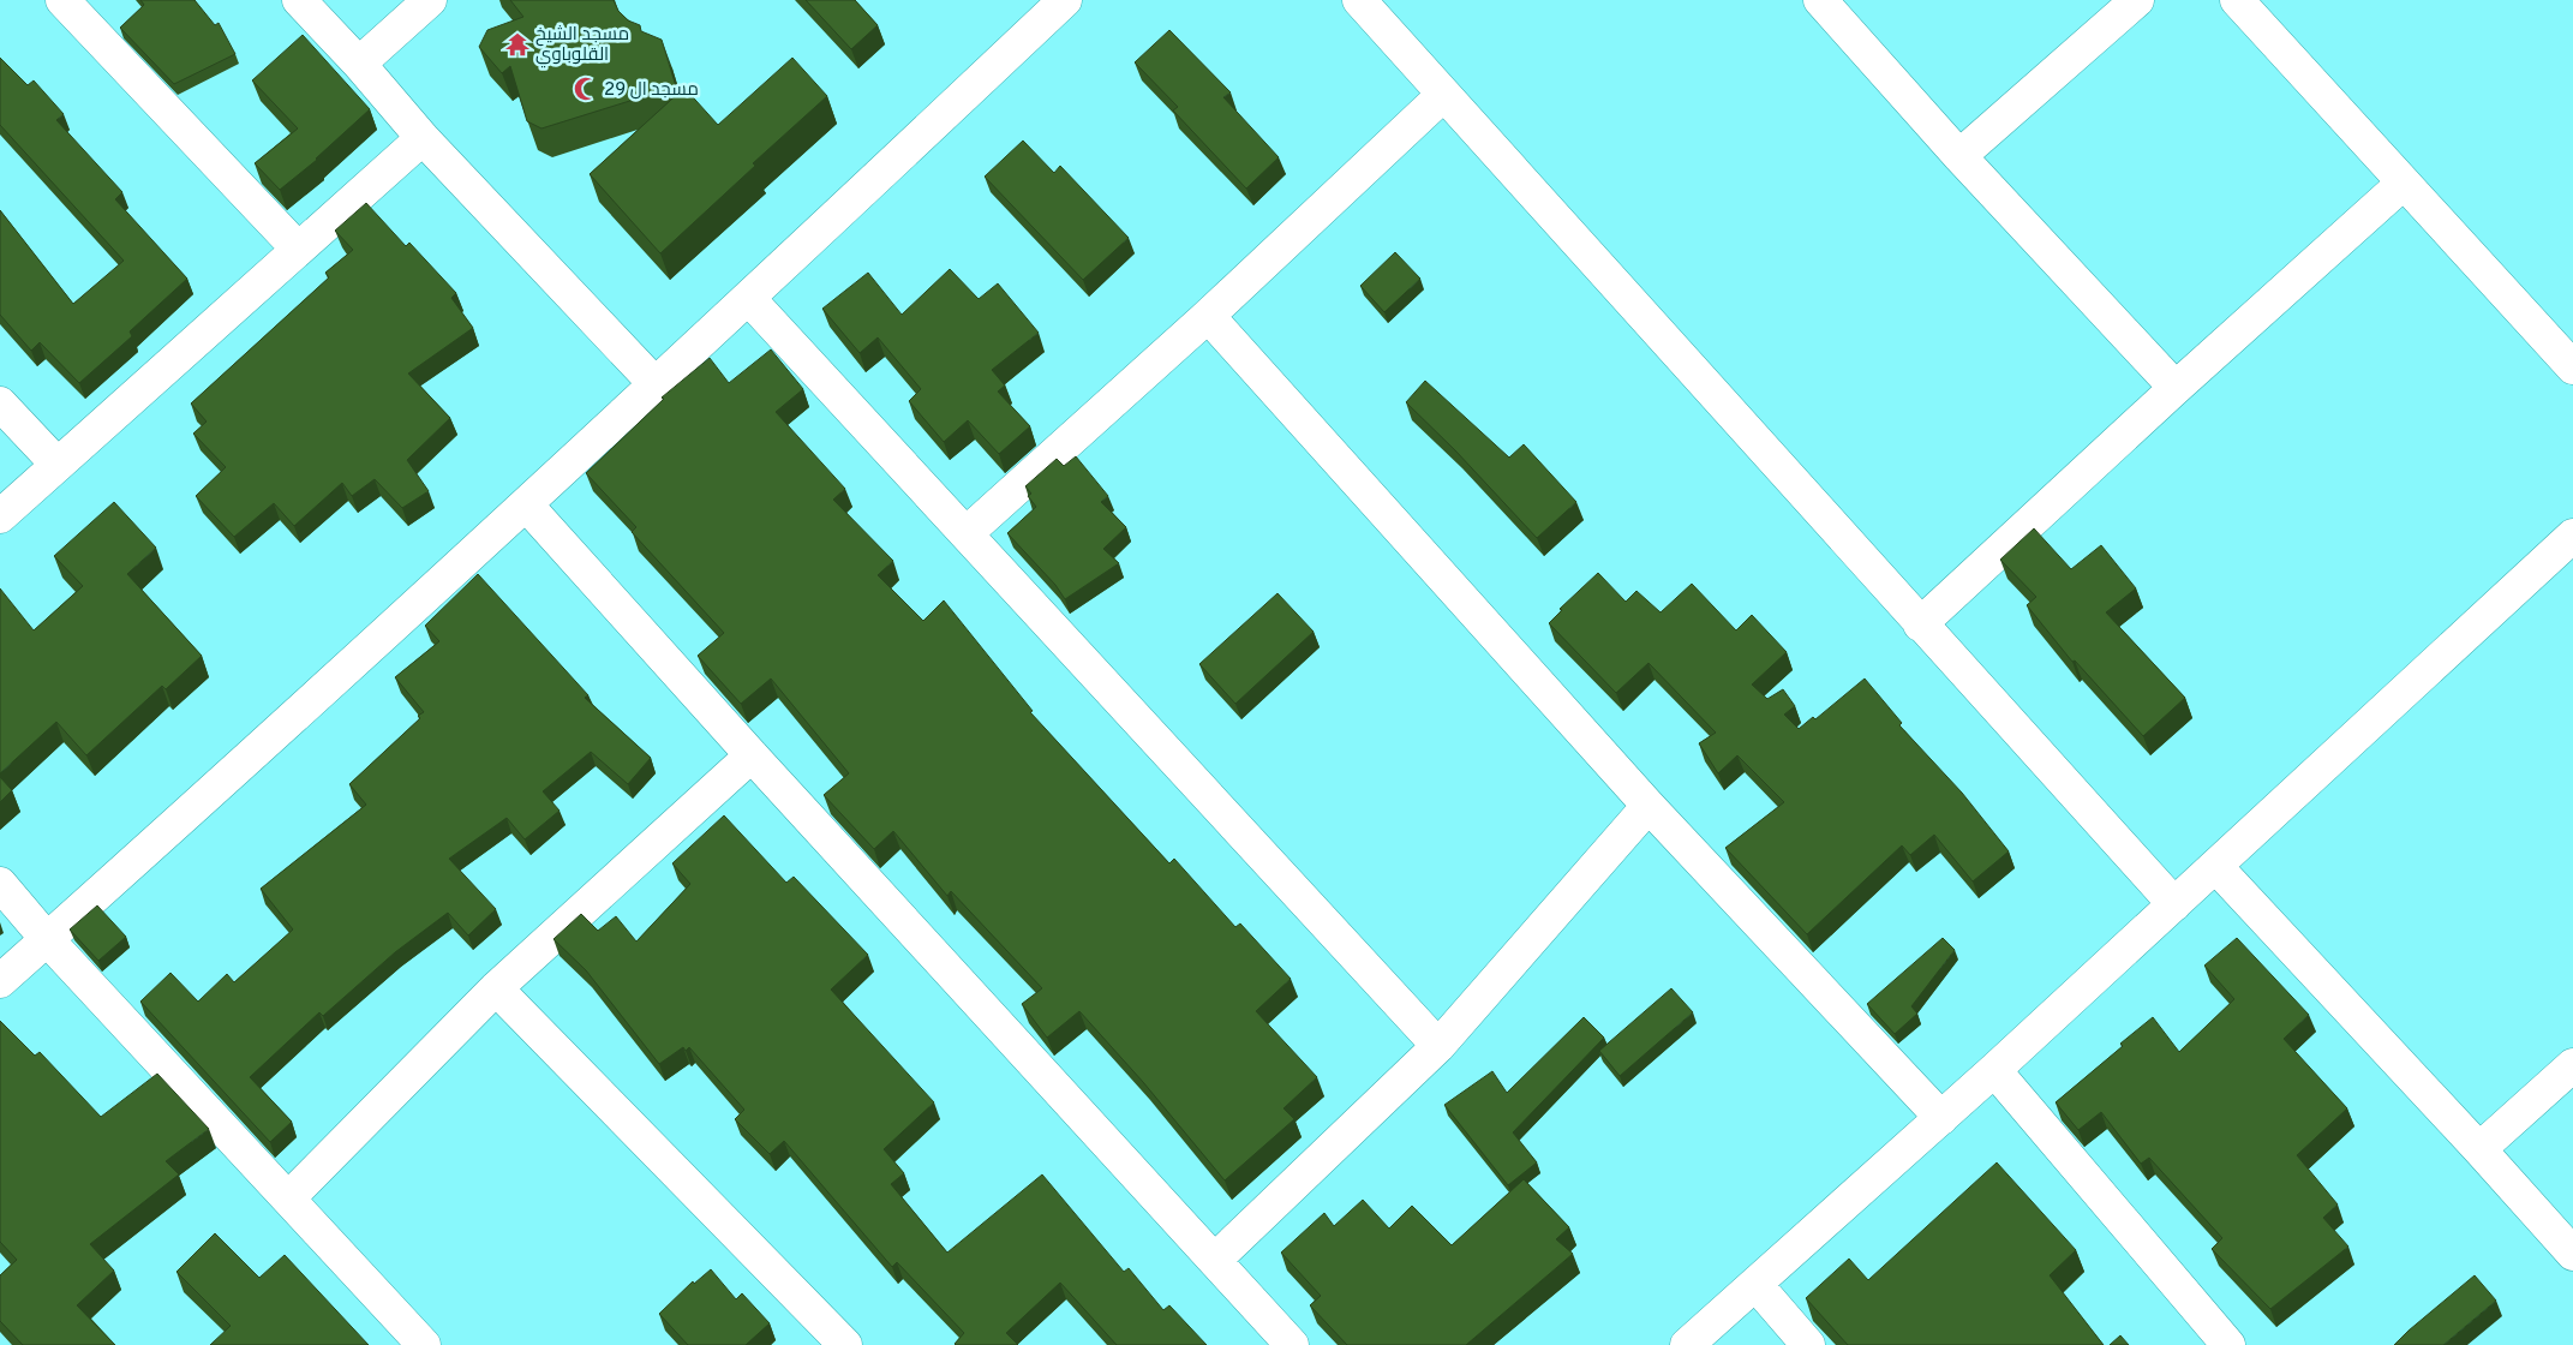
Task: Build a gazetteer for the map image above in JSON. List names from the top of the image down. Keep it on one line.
{"places":{"temple":["مسجد الشيخ القلوباوي"],"mosque":["مسجد ال 29"]}}
